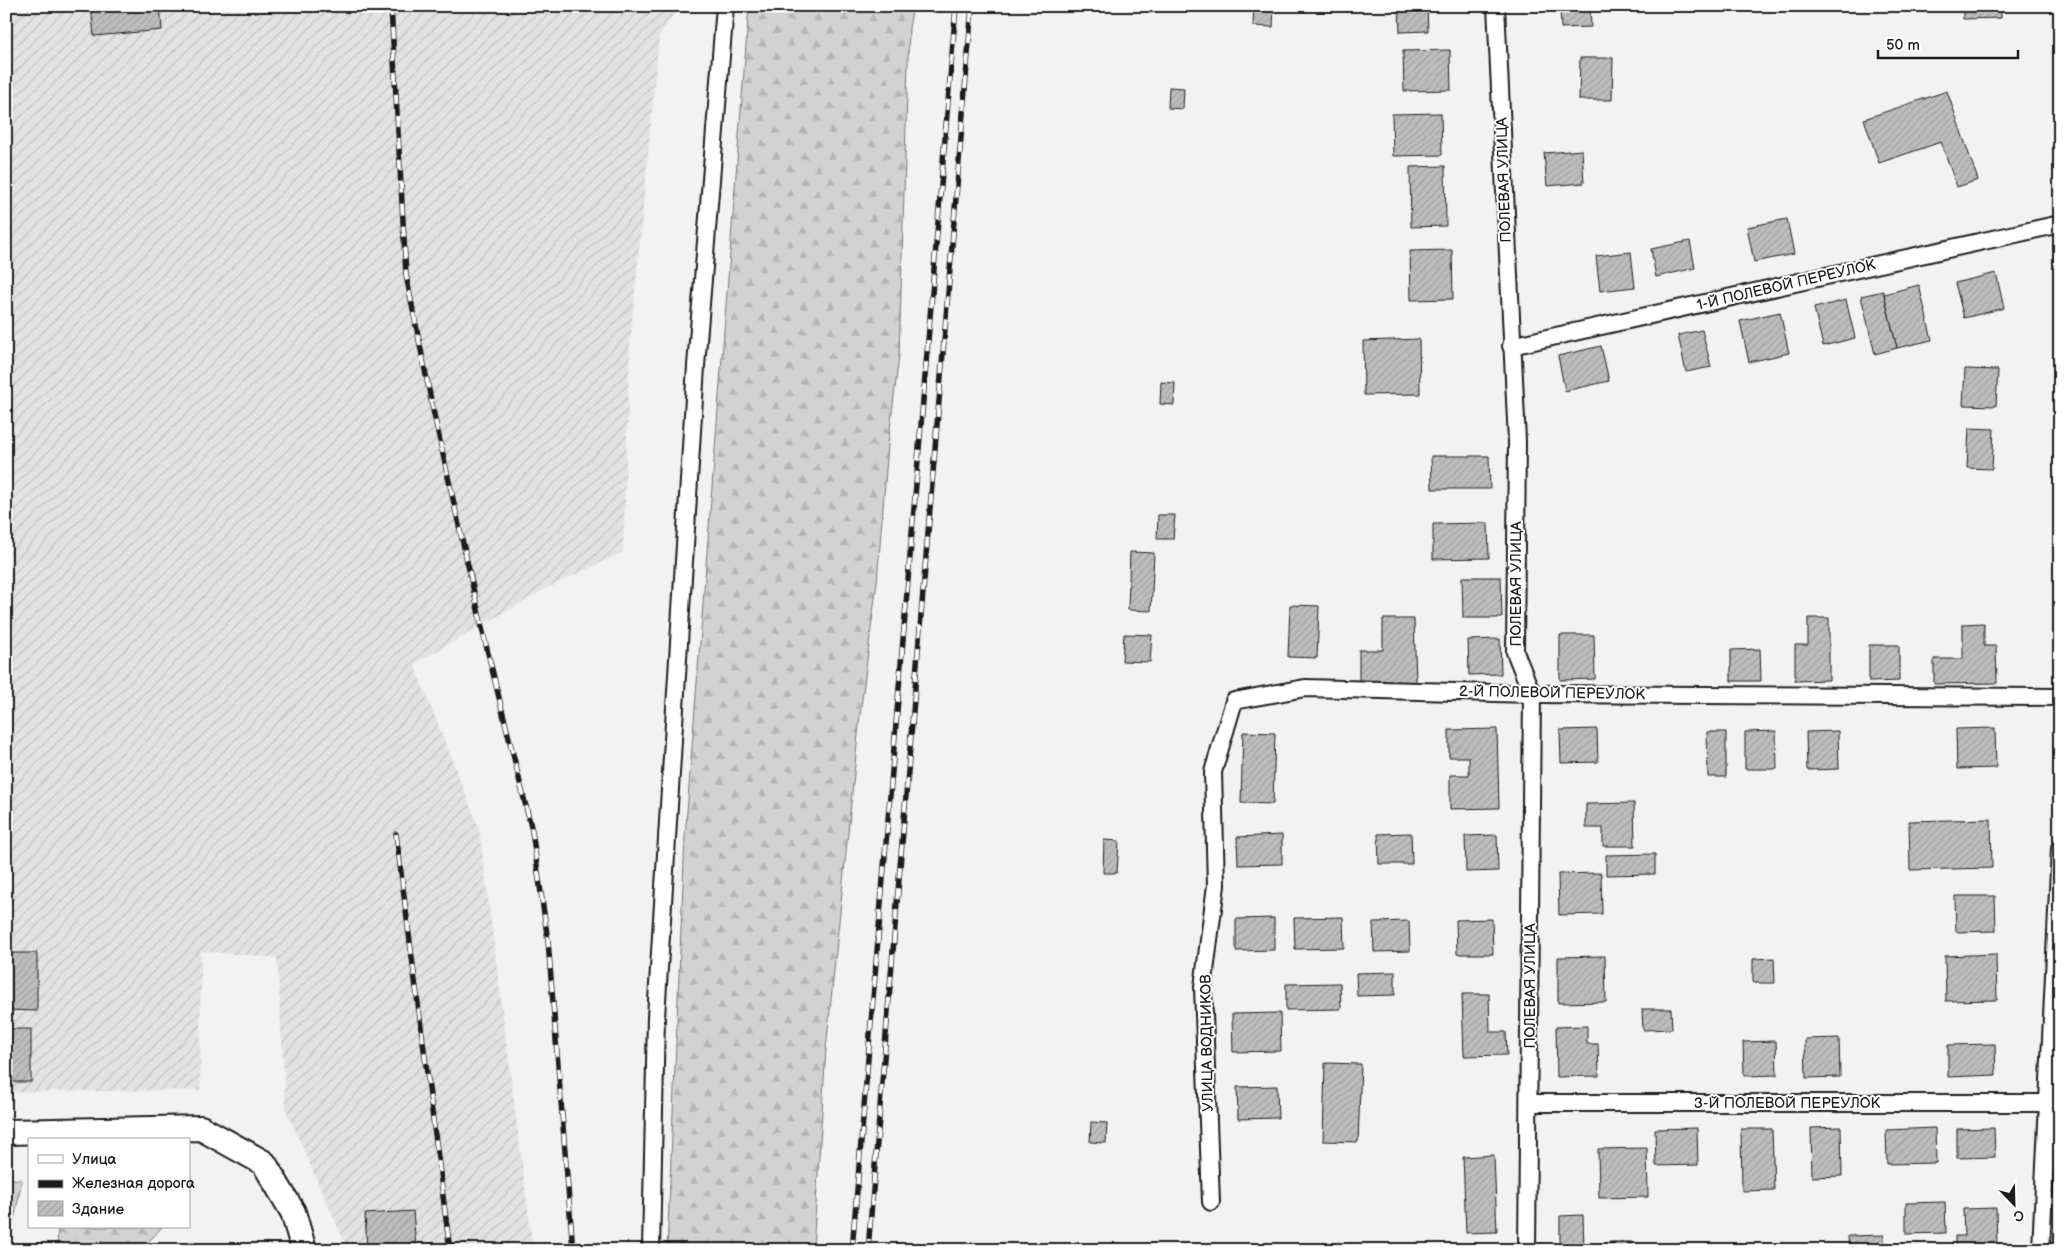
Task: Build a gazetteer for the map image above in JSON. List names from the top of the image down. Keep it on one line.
{"streets":{"street":["ПОЛЕВАЯ УЛИЦА","1-Й ПОЛЕВОЙ ПЕРЕУЛОК","2-Й ПОЛЕВОЙ ПЕРЕУЛОК","УЛИЦА ВОДНИКОВ","3-Й ПОЛЕВОЙ ПЕРЕУЛОК"]},"crossings":[["ПОЛЕВАЯ УЛИЦА","1-Й ПОЛЕВОЙ ПЕРЕУЛОК"],["ПОЛЕВАЯ УЛИЦА","2-Й ПОЛЕВОЙ ПЕРЕУЛОК"],["ПОЛЕВАЯ УЛИЦА","3-Й ПОЛЕВОЙ ПЕРЕУЛОК"],["2-Й ПОЛЕВОЙ ПЕРЕУЛОК","УЛИЦА ВОДНИКОВ"]],"legend":["Улица","Железная дорога","Здание"],"scale_bar":"50 m","north":"bottom right"}
